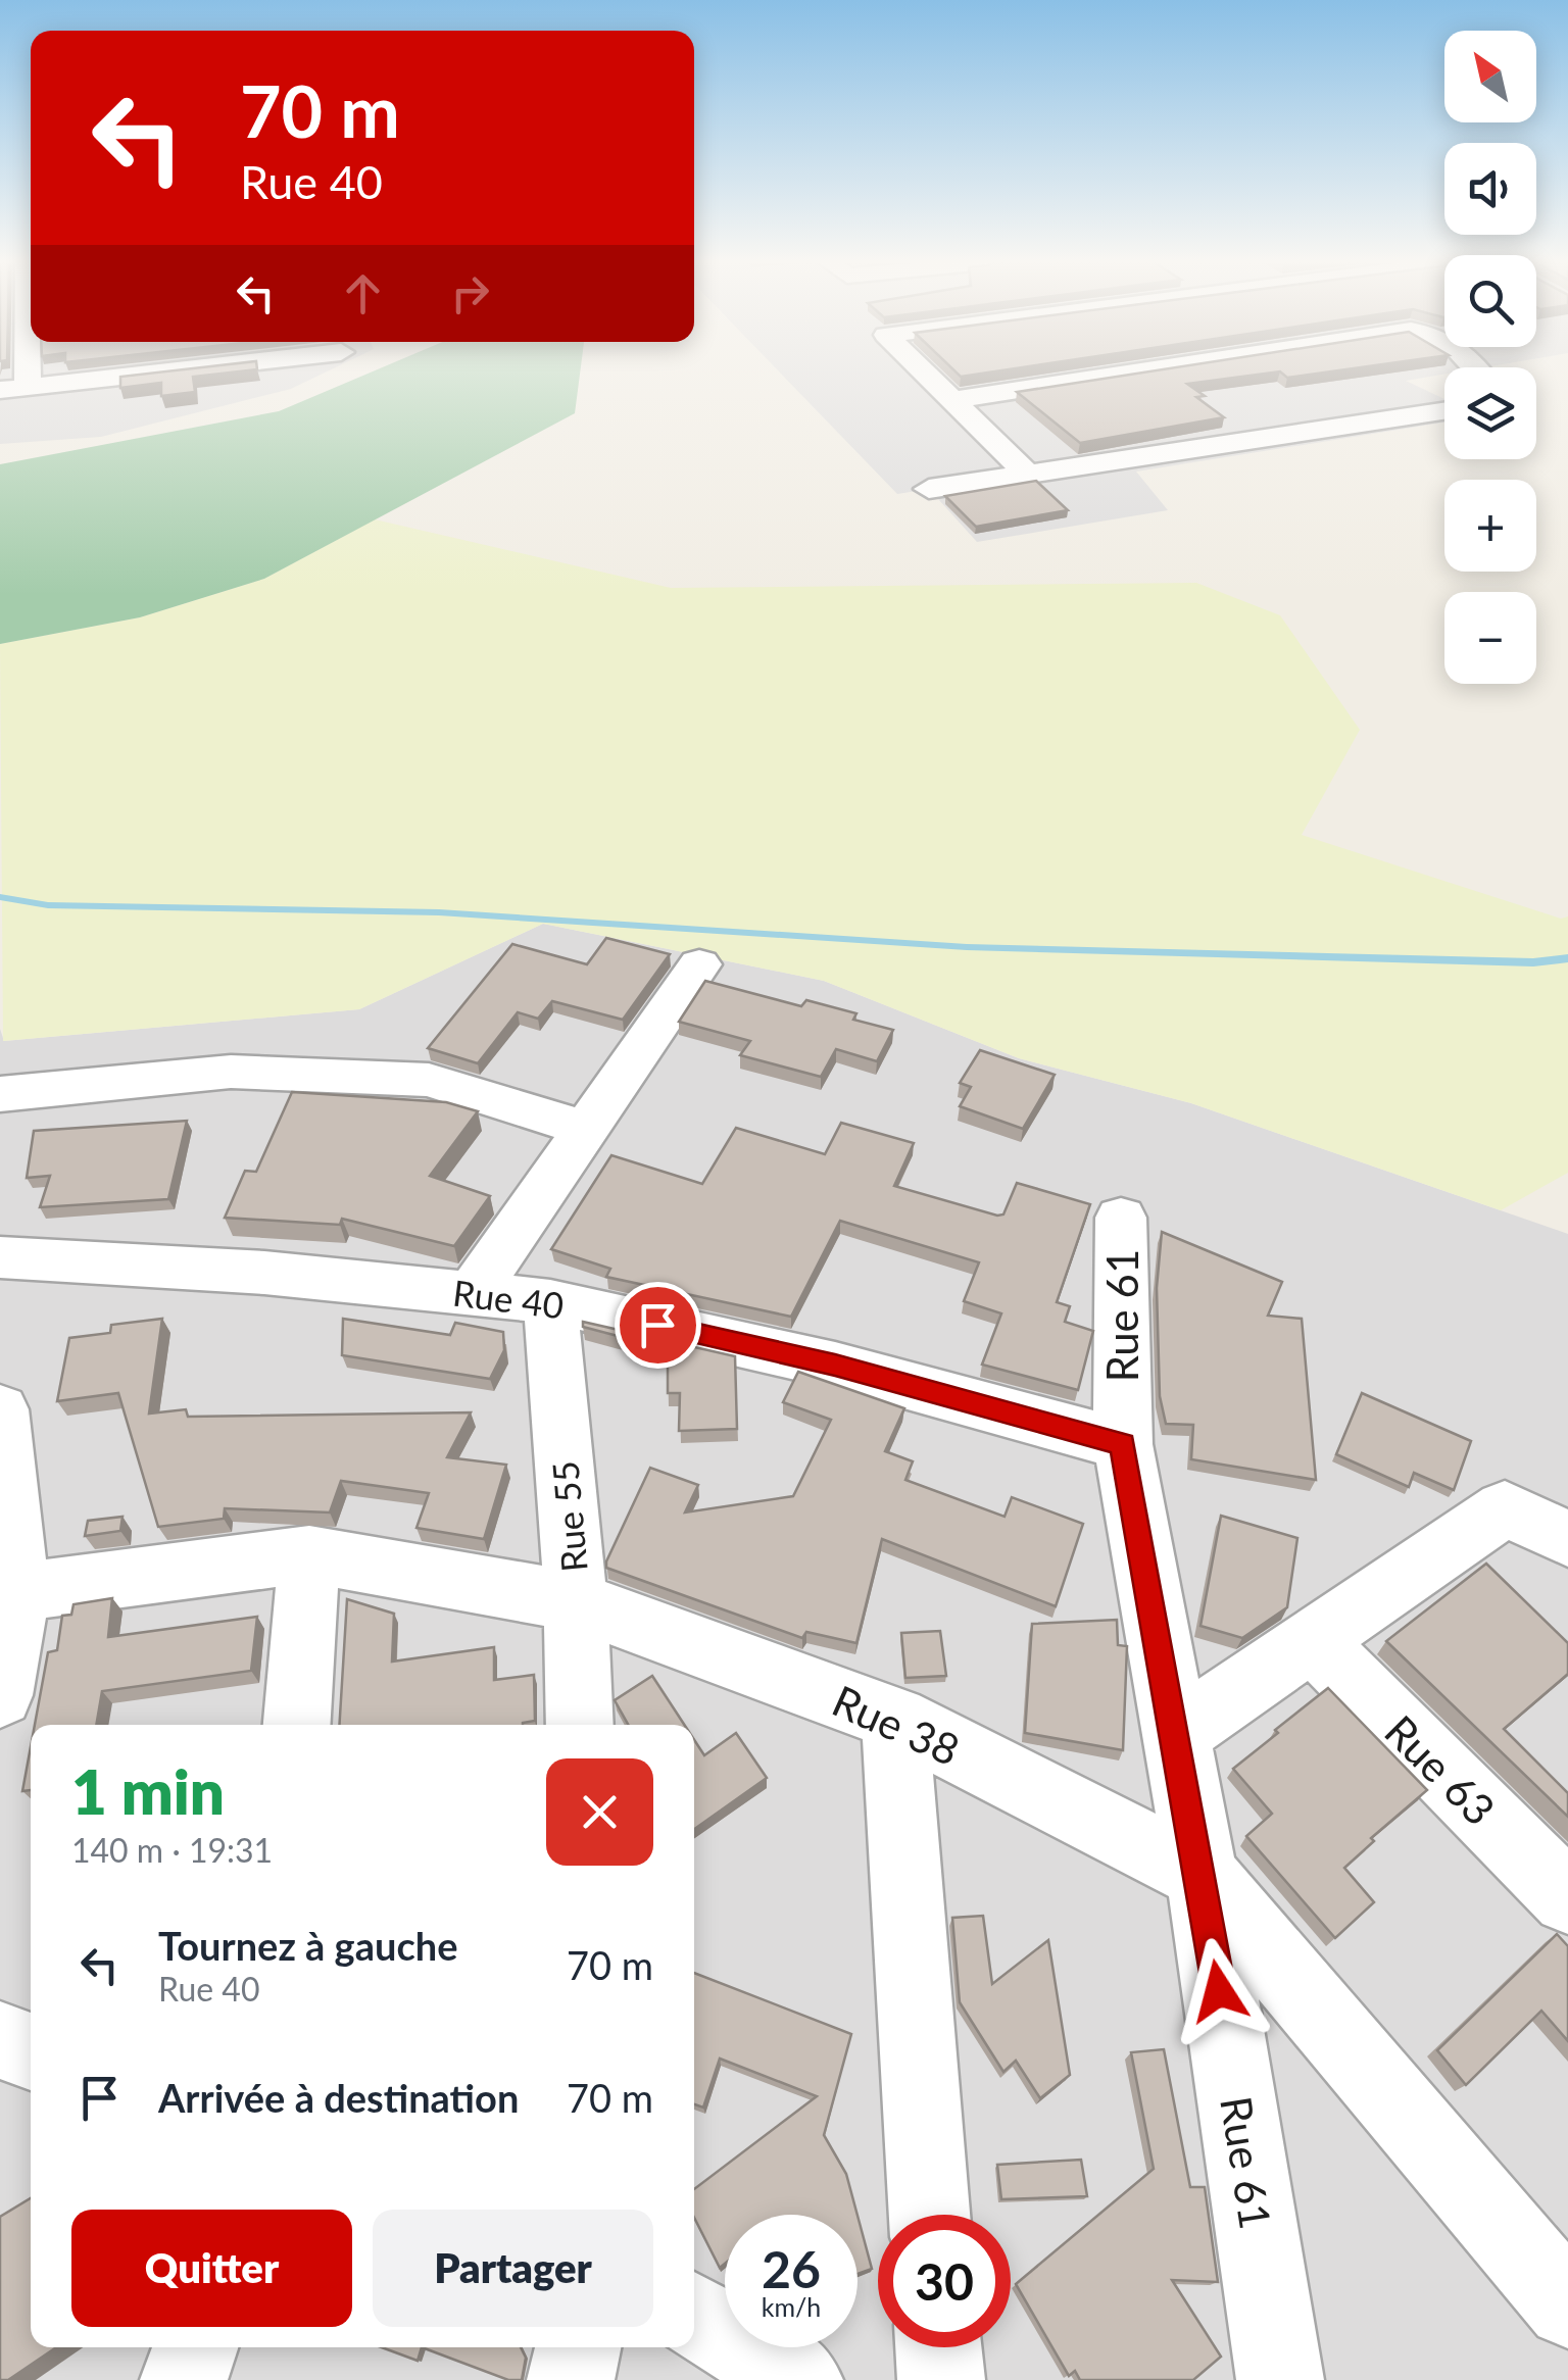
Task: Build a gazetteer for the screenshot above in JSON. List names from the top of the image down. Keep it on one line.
{"streets":{"street":["Rue 40","Rue 61","Rue 55","Rue 38","Rue 63"]},"crossings":[["Rue 40","Rue 61"],["Rue 40","Rue 55"],["Rue 61","Rue 38"],["Rue 55","Rue 38"]],"north":"top left","page":{"map_buttons":["+","−"],"turn":["70 m","Rue 40"],"heading":["1 min","140 m · 19:31"],"list":[{"name":"Tournez à gauche","note":"Rue 40","value":"70 m"},{"name":"Arrivée à destination","value":"70 m"}],"buttons":["Quitter","Partager"],"speed":"26 km/h","limit":"30"}}
